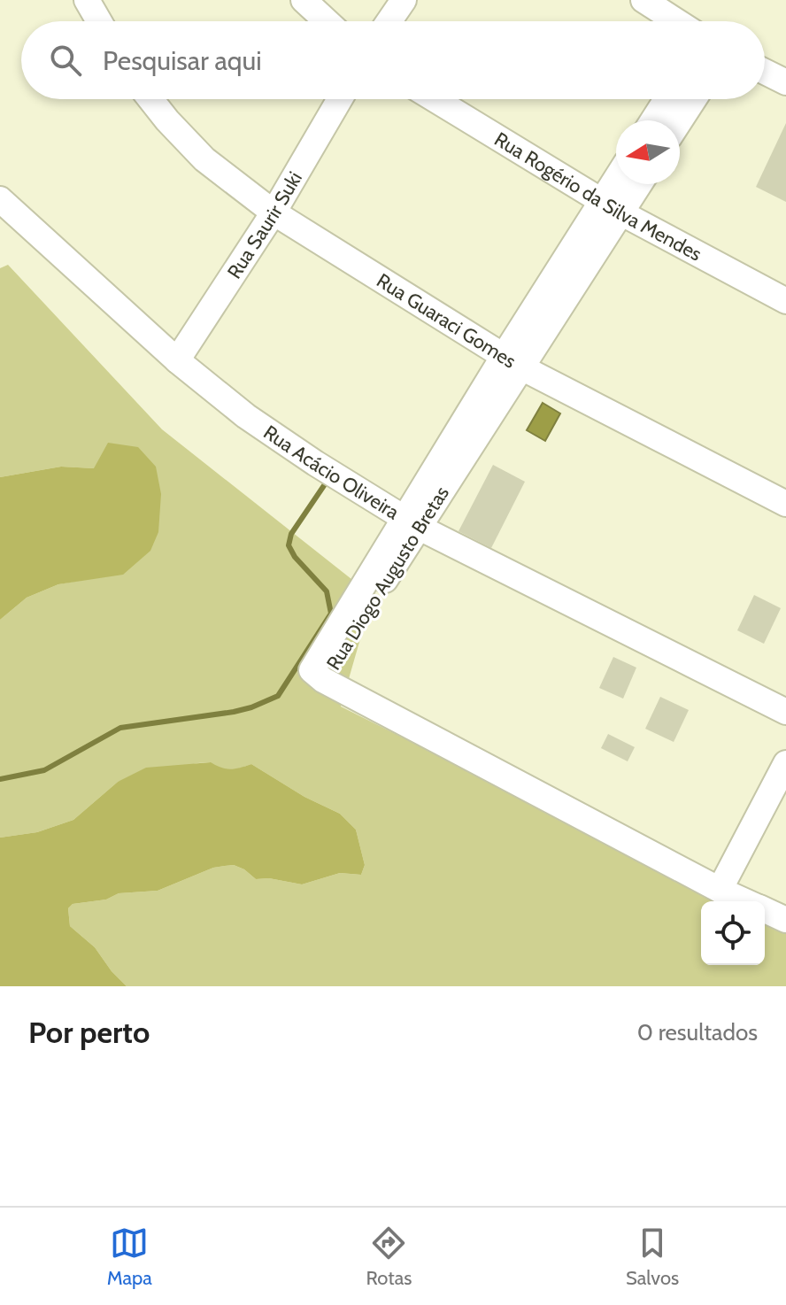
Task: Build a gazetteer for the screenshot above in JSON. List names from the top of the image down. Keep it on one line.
{"streets":{"street":["Rua Rogério da Silva Mendes","Rua Saurir Suki","Rua Guaraci Gomes","Rua Acácio Oliveira","Rua Diogo Augusto Bretas"]},"crossings":[["Rua Rogério da Silva Mendes","Rua Diogo Augusto Bretas"],["Rua Saurir Suki","Rua Guaraci Gomes"],["Rua Saurir Suki","Rua Acácio Oliveira"],["Rua Guaraci Gomes","Rua Diogo Augusto Bretas"],["Rua Acácio Oliveira","Rua Diogo Augusto Bretas"]],"north":"left","page":{"search":"Pesquisar aqui","heading":["Por perto","0 resultados"],"nav":["Mapa","Rotas","Salvos"]}}
